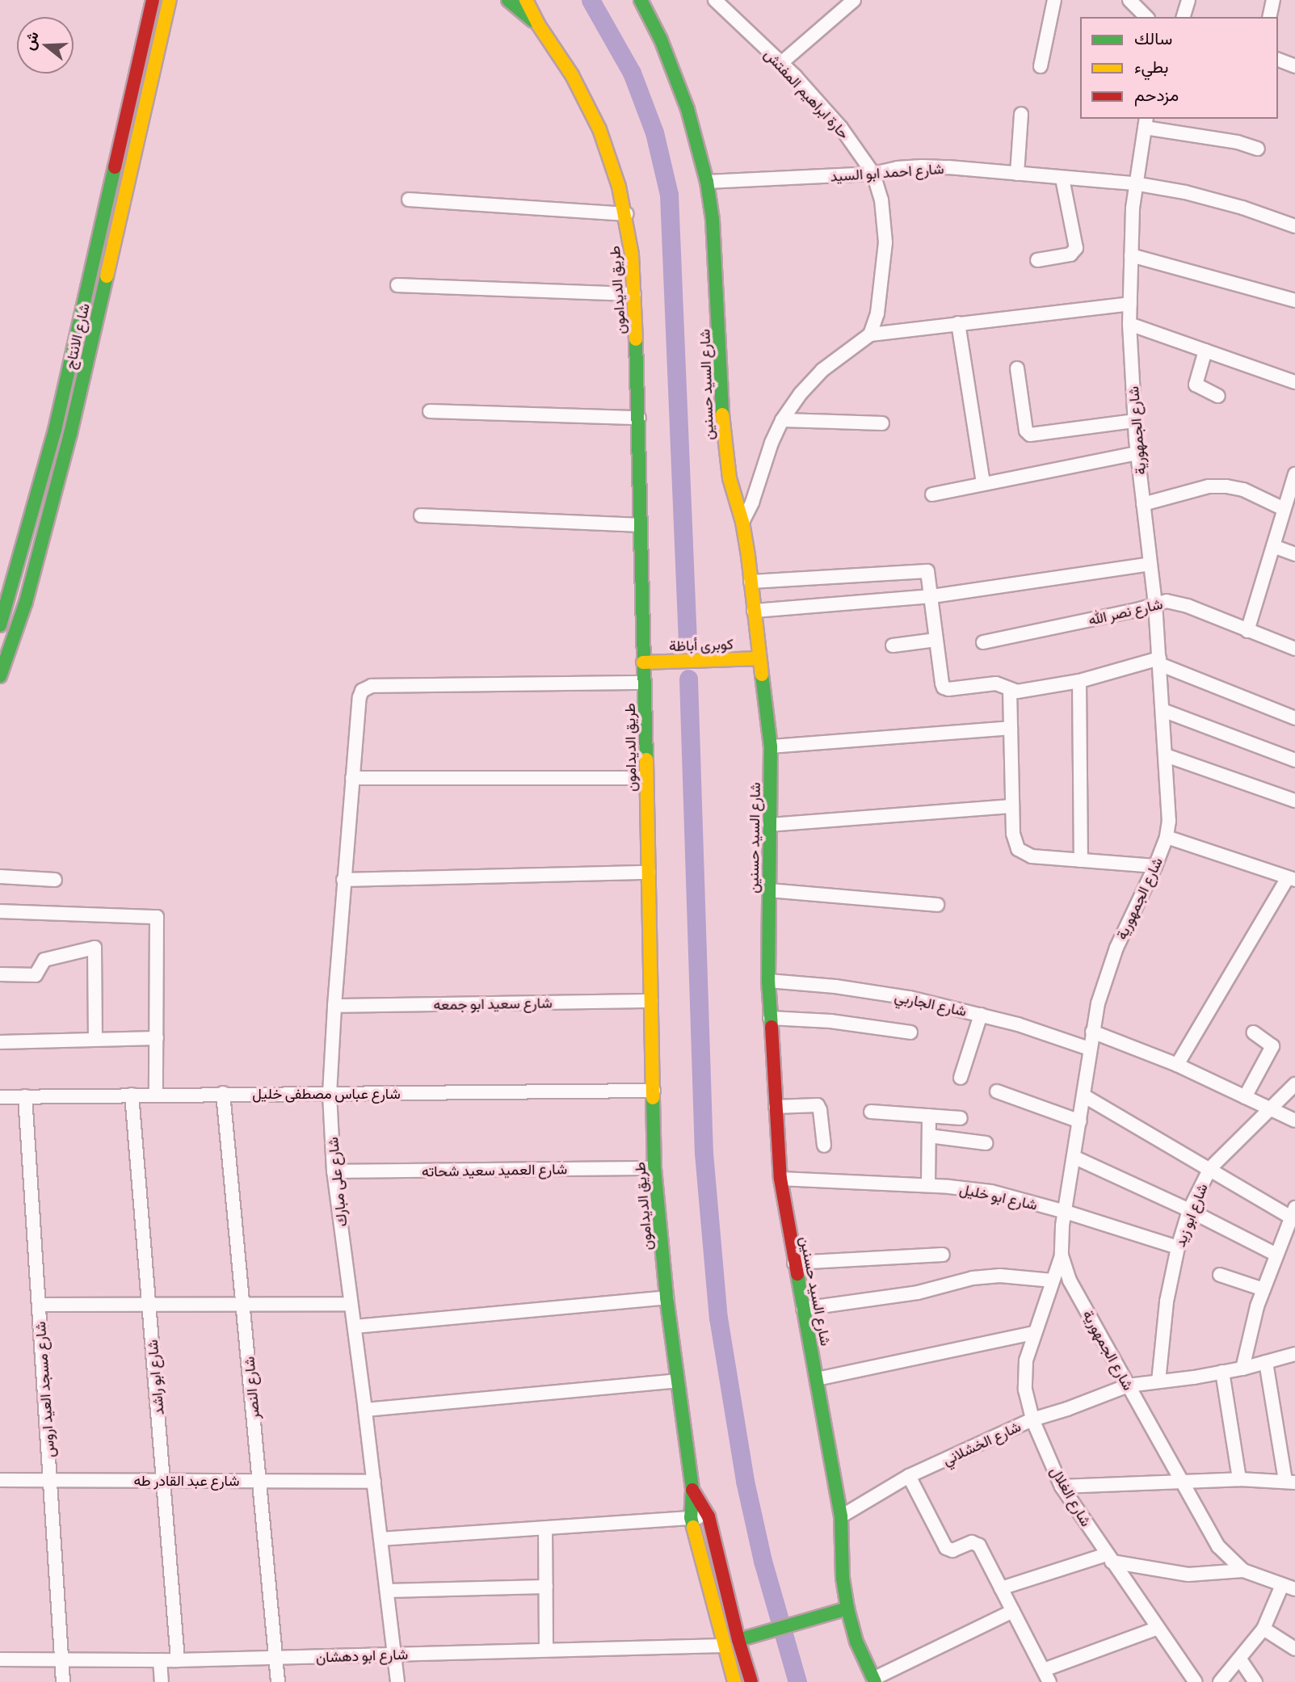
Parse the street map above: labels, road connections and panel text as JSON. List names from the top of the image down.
{
  "streets": {
    "main road": [
      "طريق الديدامون",
      "شارع الانتاج",
      "شارع السيد حسنين",
      "كوبرى أباظة"
    ],
    "street": [
      "حارة ابراهيم المفتش",
      "شارع احمد ابو السيد",
      "شارع الجمهورية",
      "شارع نصر الله",
      "شارع سعيد ابو جمعه",
      "شارع الجاربي",
      "شارع عباس مصطفى خليل",
      "شارع العميد سعيد شحاته",
      "شارع على مبارك",
      "شارع ابو خليل",
      "شارع ابو زيد",
      "شارع ابو راشد",
      "شارع النصر",
      "شارع مسجد العيد اروس",
      "شارع الخشلاني",
      "شارع عبد القادر طه",
      "شارع الغلال",
      "شارع ابو دهشان"
    ]
  },
  "crossings": [
    ["حارة ابراهيم المفتش", "شارع احمد ابو السيد"],
    ["شارع احمد ابو السيد", "شارع السيد حسنين"],
    ["شارع احمد ابو السيد", "شارع الجمهورية"],
    ["طريق الديدامون", "كوبرى أباظة"],
    ["طريق الديدامون", "شارع سعيد ابو جمعه"],
    ["طريق الديدامون", "شارع عباس مصطفى خليل"],
    ["طريق الديدامون", "شارع العميد سعيد شحاته"],
    ["طريق الديدامون", "شارع على مبارك"],
    ["طريق الديدامون", "شارع ابو دهشان"],
    ["شارع السيد حسنين", "كوبرى أباظة"],
    ["شارع السيد حسنين", "شارع الجاربي"],
    ["شارع السيد حسنين", "شارع ابو خليل"],
    ["شارع السيد حسنين", "شارع الخشلاني"],
    ["شارع الجمهورية", "شارع نصر الله"],
    ["شارع الجمهورية", "شارع الجاربي"],
    ["شارع الجمهورية", "شارع ابو خليل"],
    ["شارع الجمهورية", "شارع الخشلاني"],
    ["شارع الجمهورية", "شارع الغلال"],
    ["شارع سعيد ابو جمعه", "شارع على مبارك"],
    ["شارع عباس مصطفى خليل", "شارع على مبارك"],
    ["شارع عباس مصطفى خليل", "شارع ابو راشد"],
    ["شارع عباس مصطفى خليل", "شارع النصر"],
    ["شارع عباس مصطفى خليل", "شارع مسجد العيد اروس"],
    ["شارع العميد سعيد شحاته", "شارع على مبارك"],
    ["شارع على مبارك", "شارع عبد القادر طه"],
    ["شارع على مبارك", "شارع ابو دهشان"],
    ["شارع ابو خليل", "شارع ابو زيد"],
    ["شارع ابو زيد", "شارع الخشلاني"],
    ["شارع ابو راشد", "شارع عبد القادر طه"],
    ["شارع ابو راشد", "شارع ابو دهشان"],
    ["شارع النصر", "شارع عبد القادر طه"],
    ["شارع النصر", "شارع ابو دهشان"],
    ["شارع مسجد العيد اروس", "شارع عبد القادر طه"],
    ["شارع مسجد العيد اروس", "شارع ابو دهشان"],
    ["شارع الخشلاني", "شارع الغلال"]
  ],
  "legend": ["سالك", "بطيء", "مزدحم"],
  "north": "left"
}
